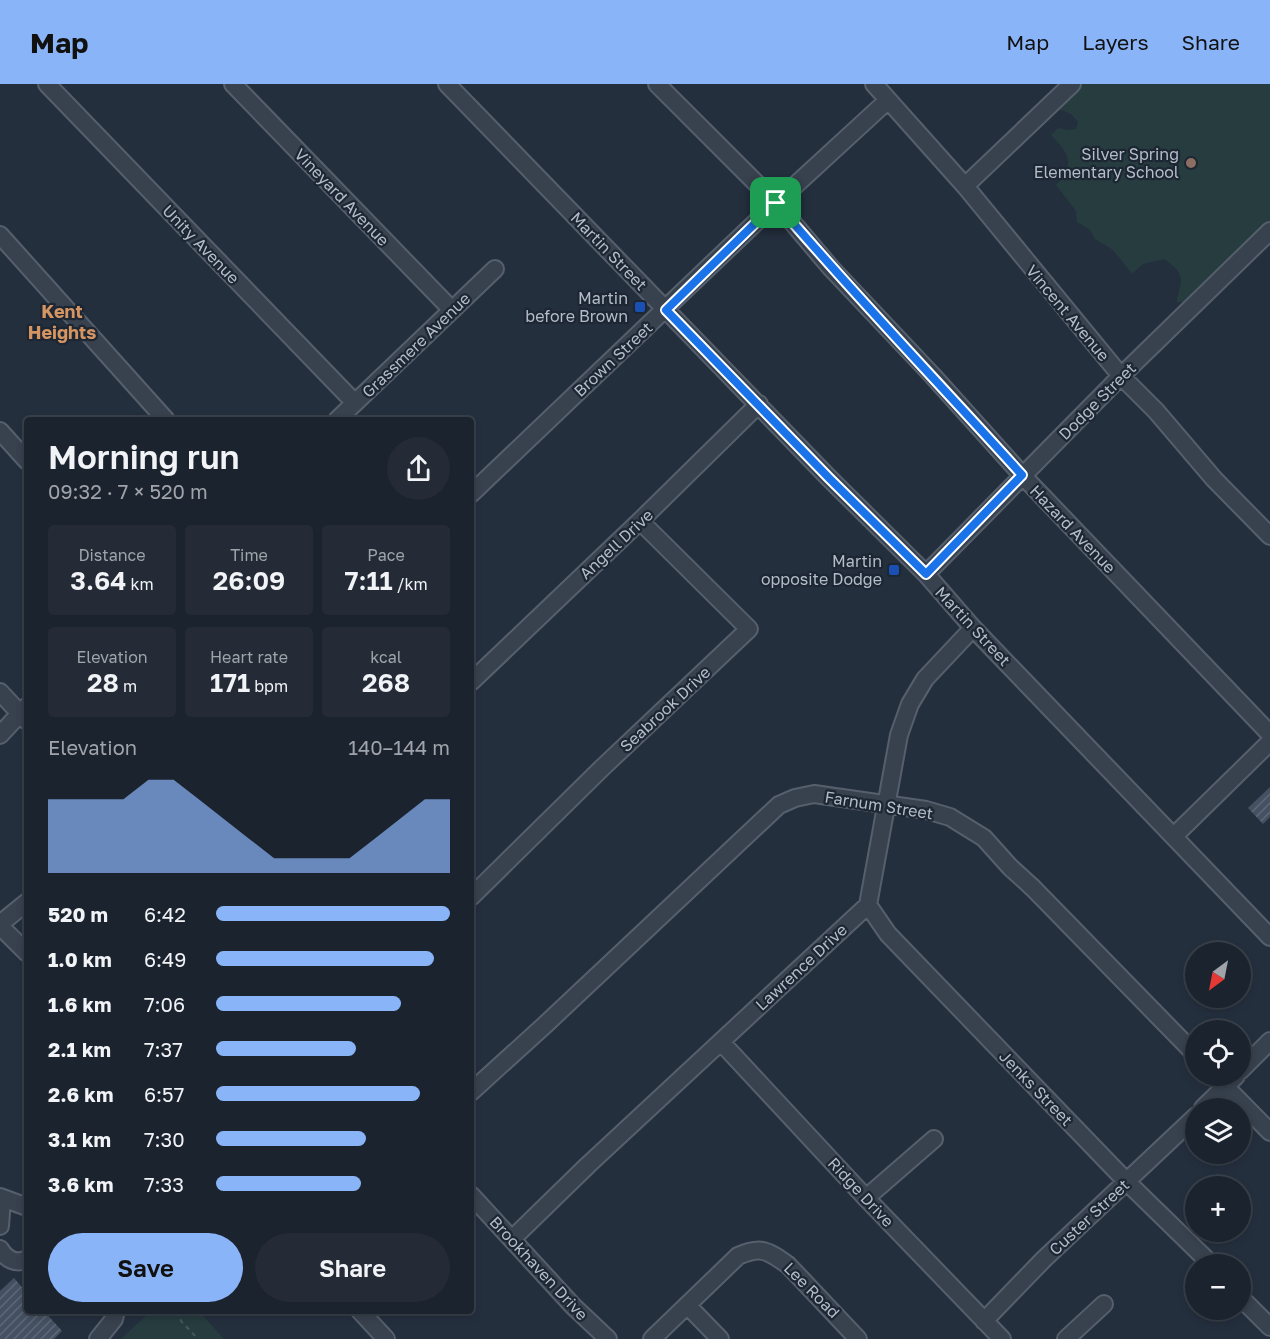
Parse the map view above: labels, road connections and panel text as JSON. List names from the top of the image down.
{
  "streets": {
    "street": [
      "Vineyard Avenue",
      "Unity Avenue",
      "Martin Street",
      "Vincent Avenue",
      "Grassmere Avenue",
      "Brown Street",
      "Dodge Street",
      "Hazard Avenue",
      "Angell Drive",
      "Seabrook Drive",
      "Farnum Street",
      "Lawrence Drive",
      "Jenks Street",
      "Ridge Drive",
      "Custer Street",
      "Brookhaven Drive",
      "Lee Road"
    ]
  },
  "crossings": [
    ["Vineyard Avenue", "Grassmere Avenue"],
    ["Unity Avenue", "Grassmere Avenue"],
    ["Martin Street", "Brown Street"],
    ["Martin Street", "Dodge Street"],
    ["Martin Street", "Angell Drive"],
    ["Vincent Avenue", "Brown Street"],
    ["Vincent Avenue", "Dodge Street"],
    ["Brown Street", "Hazard Avenue"],
    ["Dodge Street", "Hazard Avenue"],
    ["Angell Drive", "Seabrook Drive"],
    ["Lawrence Drive", "Jenks Street"],
    ["Lawrence Drive", "Ridge Drive"],
    ["Lawrence Drive", "Brookhaven Drive"],
    ["Jenks Street", "Custer Street"],
    ["Ridge Drive", "Custer Street"]
  ],
  "districts": ["Kent Heights"],
  "places": {
    "other": ["Silver Spring Elementary School"],
    "transit": ["Martin before Brown", "Martin opposite Dodge"]
  },
  "north": "bottom left",
  "page": {
    "header": "Map",
    "nav": ["Map", "Layers", "Share"],
    "heading": ["Morning run", "09:32 · 7 × 520 m"],
    "stats": [
      ["Distance", "3.64 km"],
      ["Time", "26:09"],
      ["Pace", "7:11 /km"],
      ["Elevation", "28 m"],
      ["Heart rate", "171 bpm"],
      ["kcal", "268"]
    ],
    "chart": ["Elevation", "140–144 m"],
    "list": [
      {
        "name": "520 m",
        "note": "6:42"
      },
      {
        "name": "1.0 km",
        "note": "6:49"
      },
      {
        "name": "1.6 km",
        "note": "7:06"
      },
      {
        "name": "2.1 km",
        "note": "7:37"
      },
      {
        "name": "2.6 km",
        "note": "6:57"
      },
      {
        "name": "3.1 km",
        "note": "7:30"
      },
      {
        "name": "3.6 km",
        "note": "7:33"
      }
    ],
    "map_buttons": ["+", "−"],
    "buttons": ["Save", "Share"]
  }
}
